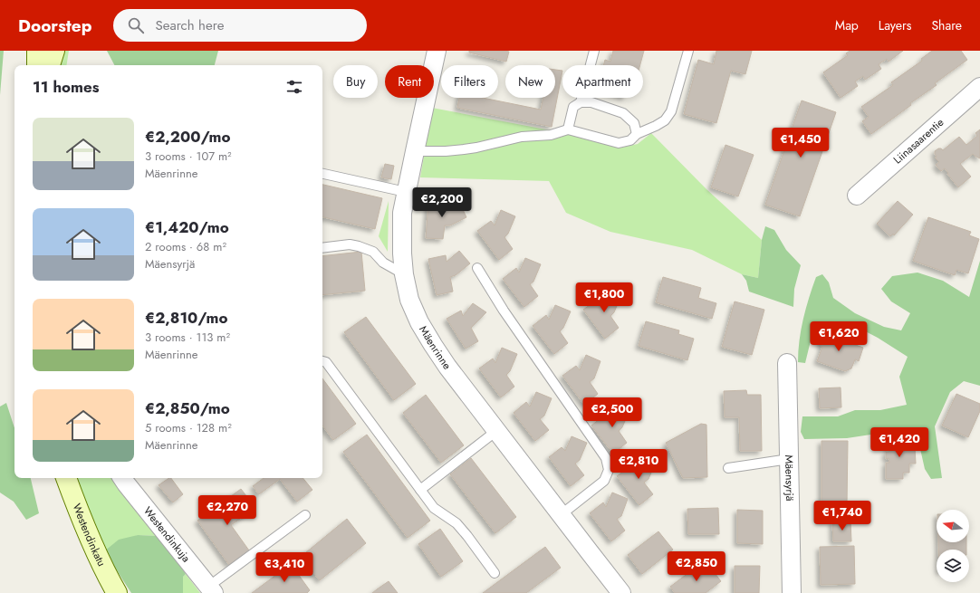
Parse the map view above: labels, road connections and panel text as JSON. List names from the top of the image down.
{
  "streets": {
    "main road": ["Westendinkatu"],
    "street": [
      "Liinasaarentie",
      "Mäenrinne",
      "Mäensyrjä",
      "Westendinkuja"
    ]
  },
  "north": "left",
  "page": {
    "header": "Doorstep",
    "search": "Search here",
    "nav": ["Map", "Layers", "Share"],
    "chip": [
      "Buy",
      "Rent",
      "Filters",
      "New",
      "Apartment"
    ],
    "heading": "11 homes",
    "list": [
      {
        "name": "€2,200/mo",
        "note": "3 rooms · 107 m² · Mäenrinne"
      },
      {
        "name": "€1,420/mo",
        "note": "2 rooms · 68 m² · Mäensyrjä"
      },
      {
        "name": "€2,810/mo",
        "note": "3 rooms · 113 m² · Mäenrinne"
      },
      {
        "name": "€2,850/mo",
        "note": "5 rooms · 128 m² · Mäenrinne"
      }
    ],
    "price": [
      "€1,450",
      "€2,200",
      "€1,800",
      "€1,620",
      "€2,500",
      "€1,420",
      "€2,810",
      "€2,270",
      "€1,740",
      "€2,850",
      "€3,410"
    ]
  }
}
